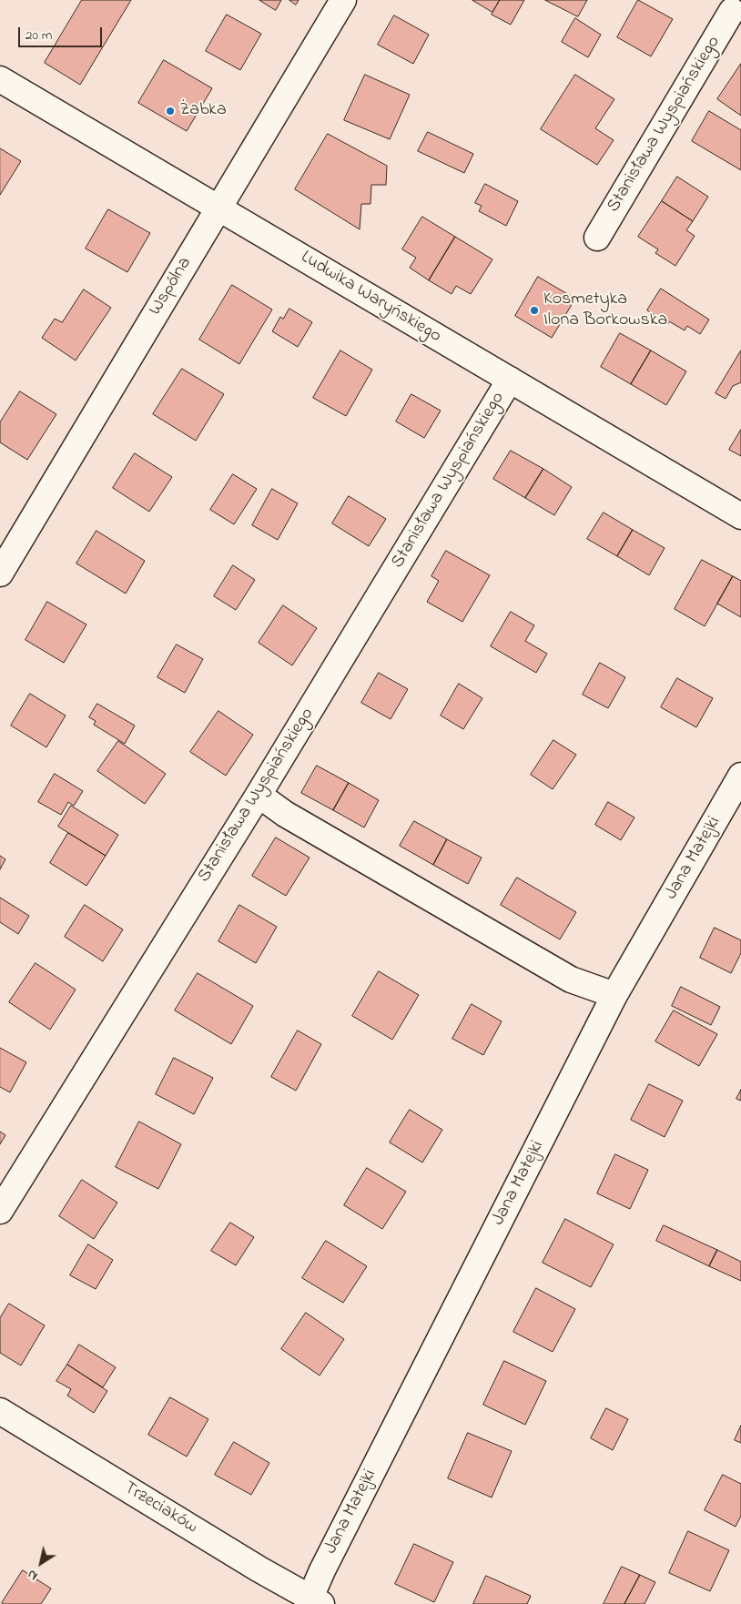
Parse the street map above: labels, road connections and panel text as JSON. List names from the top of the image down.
{
  "streets": {
    "street": [
      "Stanisława Wyspiańskiego",
      "Wspólna",
      "Ludwika Waryńskiego",
      "Jana Matejki",
      "Trzeciaków"
    ]
  },
  "crossings": [
    ["Stanisława Wyspiańskiego", "Ludwika Waryńskiego"],
    ["Wspólna", "Ludwika Waryńskiego"],
    ["Jana Matejki", "Trzeciaków"]
  ],
  "places": ["Żabka", "Kosmetyka Ilona Borkowska"],
  "scale_bar": "20 m",
  "north": "bottom left"
}
